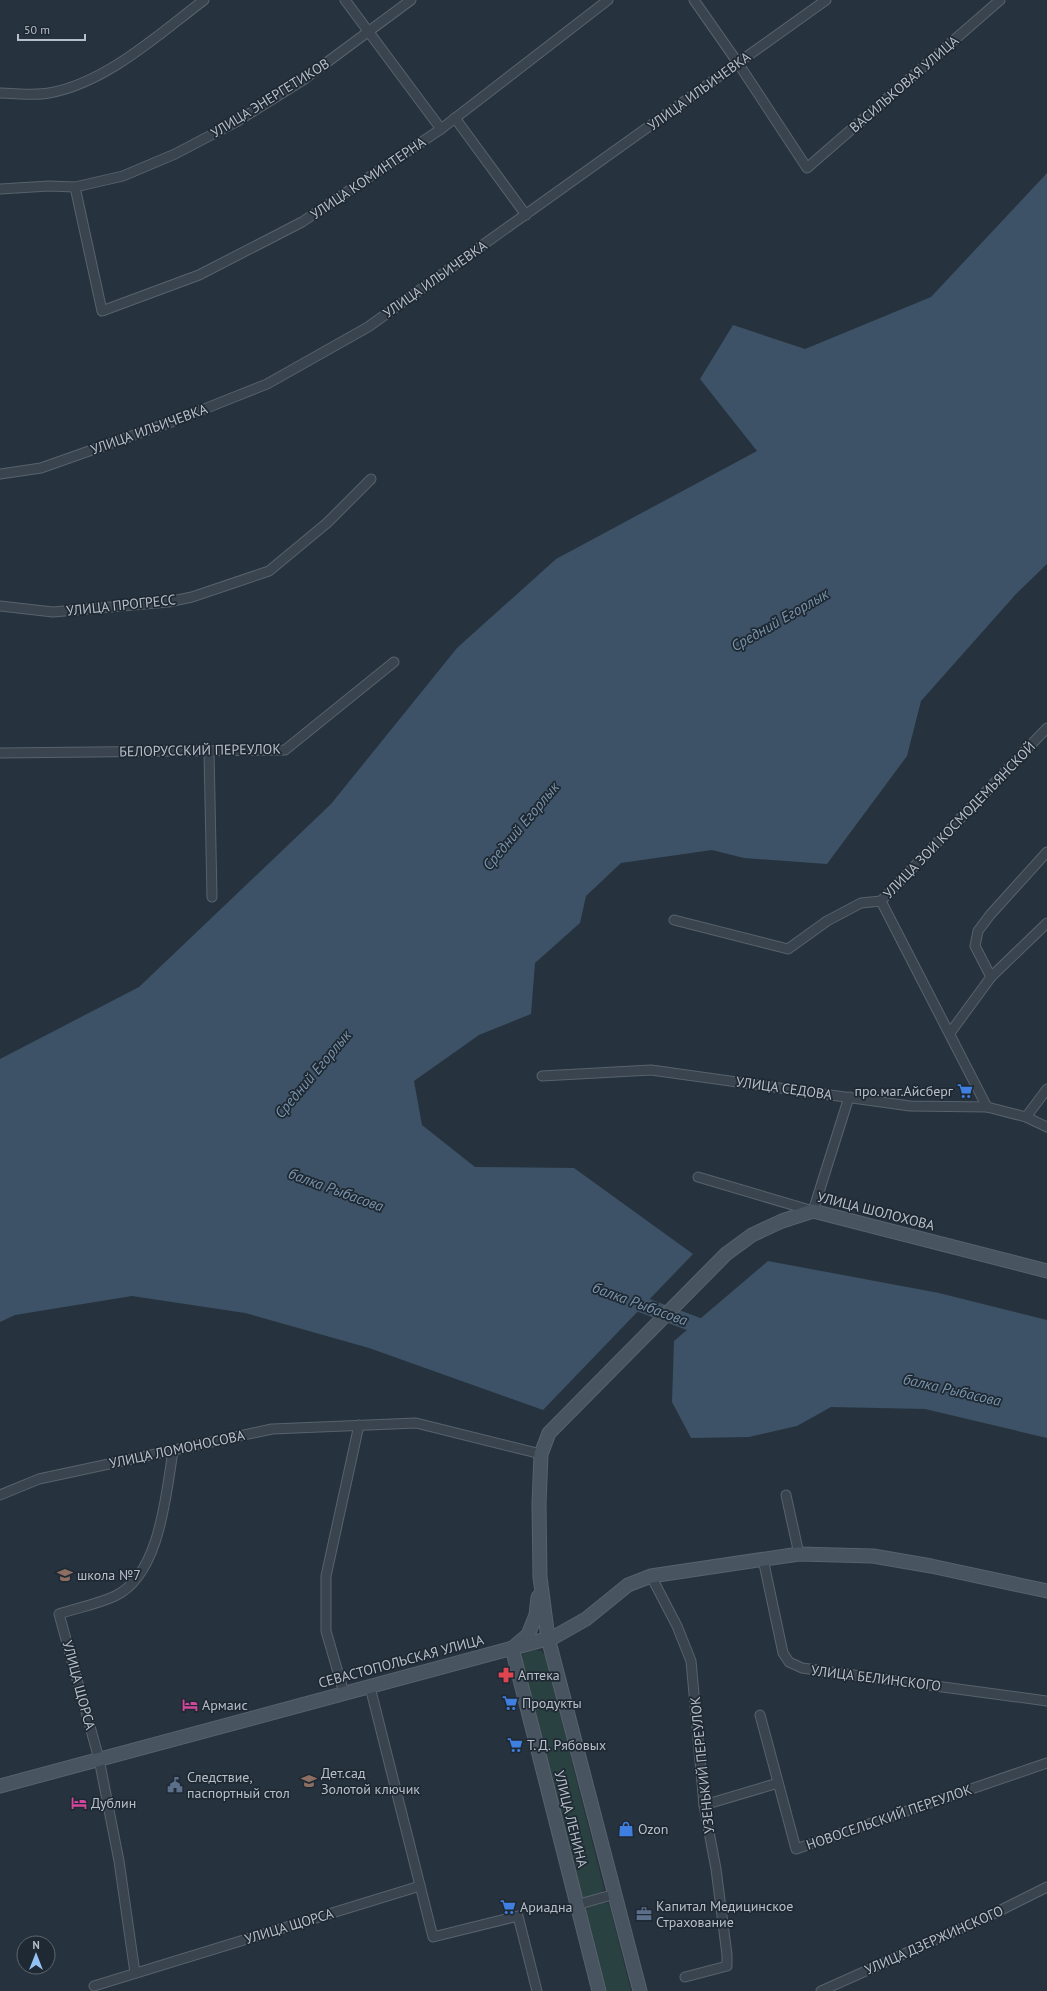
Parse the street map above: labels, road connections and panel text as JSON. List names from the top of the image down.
{
  "streets": {
    "main road": ["УЛИЦА ШОЛОХОВА", "СЕВАСТОПОЛЬСКАЯ УЛИЦА", "УЛИЦА ЛЕНИНА"],
    "street": [
      "ВАСИЛЬКОВАЯ УЛИЦА",
      "УЛИЦА ИЛЬИЧЕВКА",
      "УЛИЦА ЭНЕРГЕТИКОВ",
      "УЛИЦА КОМИНТЕРНА",
      "УЛИЦА ПРОГРЕСС",
      "БЕЛОРУССКИЙ ПЕРЕУЛОК",
      "УЛИЦА ЗОИ КОСМОДЕМЬЯНСКОЙ",
      "УЛИЦА СЕДОВА",
      "УЛИЦА ЛОМОНОСОВА",
      "УЛИЦА БЕЛИНСКОГО",
      "УЛИЦА ЩОРСА",
      "УЗЕНЬКИЙ ПЕРЕУЛОК",
      "НОВОСЕЛЬСКИЙ ПЕРЕУЛОК",
      "УЛИЦА ДЗЕРЖИНСКОГО"
    ]
  },
  "crossings": [
    ["ВАСИЛЬКОВАЯ УЛИЦА", "УЛИЦА ИЛЬИЧЕВКА"],
    ["УЛИЦА ЭНЕРГЕТИКОВ", "УЛИЦА КОМИНТЕРНА"],
    ["УЛИЦА ЗОИ КОСМОДЕМЬЯНСКОЙ", "УЛИЦА СЕДОВА"],
    ["УЛИЦА ЛОМОНОСОВА", "УЛИЦА ЩОРСА"],
    ["СЕВАСТОПОЛЬСКАЯ УЛИЦА", "УЛИЦА БЕЛИНСКОГО"],
    ["СЕВАСТОПОЛЬСКАЯ УЛИЦА", "УЛИЦА ЩОРСА"],
    ["СЕВАСТОПОЛЬСКАЯ УЛИЦА", "УЗЕНЬКИЙ ПЕРЕУЛОК"],
    ["СЕВАСТОПОЛЬСКАЯ УЛИЦА", "УЛИЦА ЛЕНИНА"]
  ],
  "water": ["Средний Егорлык", "балка Рыбасова"],
  "places": {
    "supermarket": [
      "про.маг.Айсберг",
      "Продукты",
      "Т. Д. Рябовых",
      "Ариадна"
    ],
    "school or university": ["школа №7", "Дет.сад Золотой ключик"],
    "pharmacy": ["Аптека"],
    "hotel": ["Армаис", "Дублин"],
    "public building": ["Следствие, паспортный стол"],
    "shop": ["Ozon"],
    "office": ["Капитал Медицинское Страхование"]
  },
  "scale_bar": "50 m",
  "north": "top"
}
